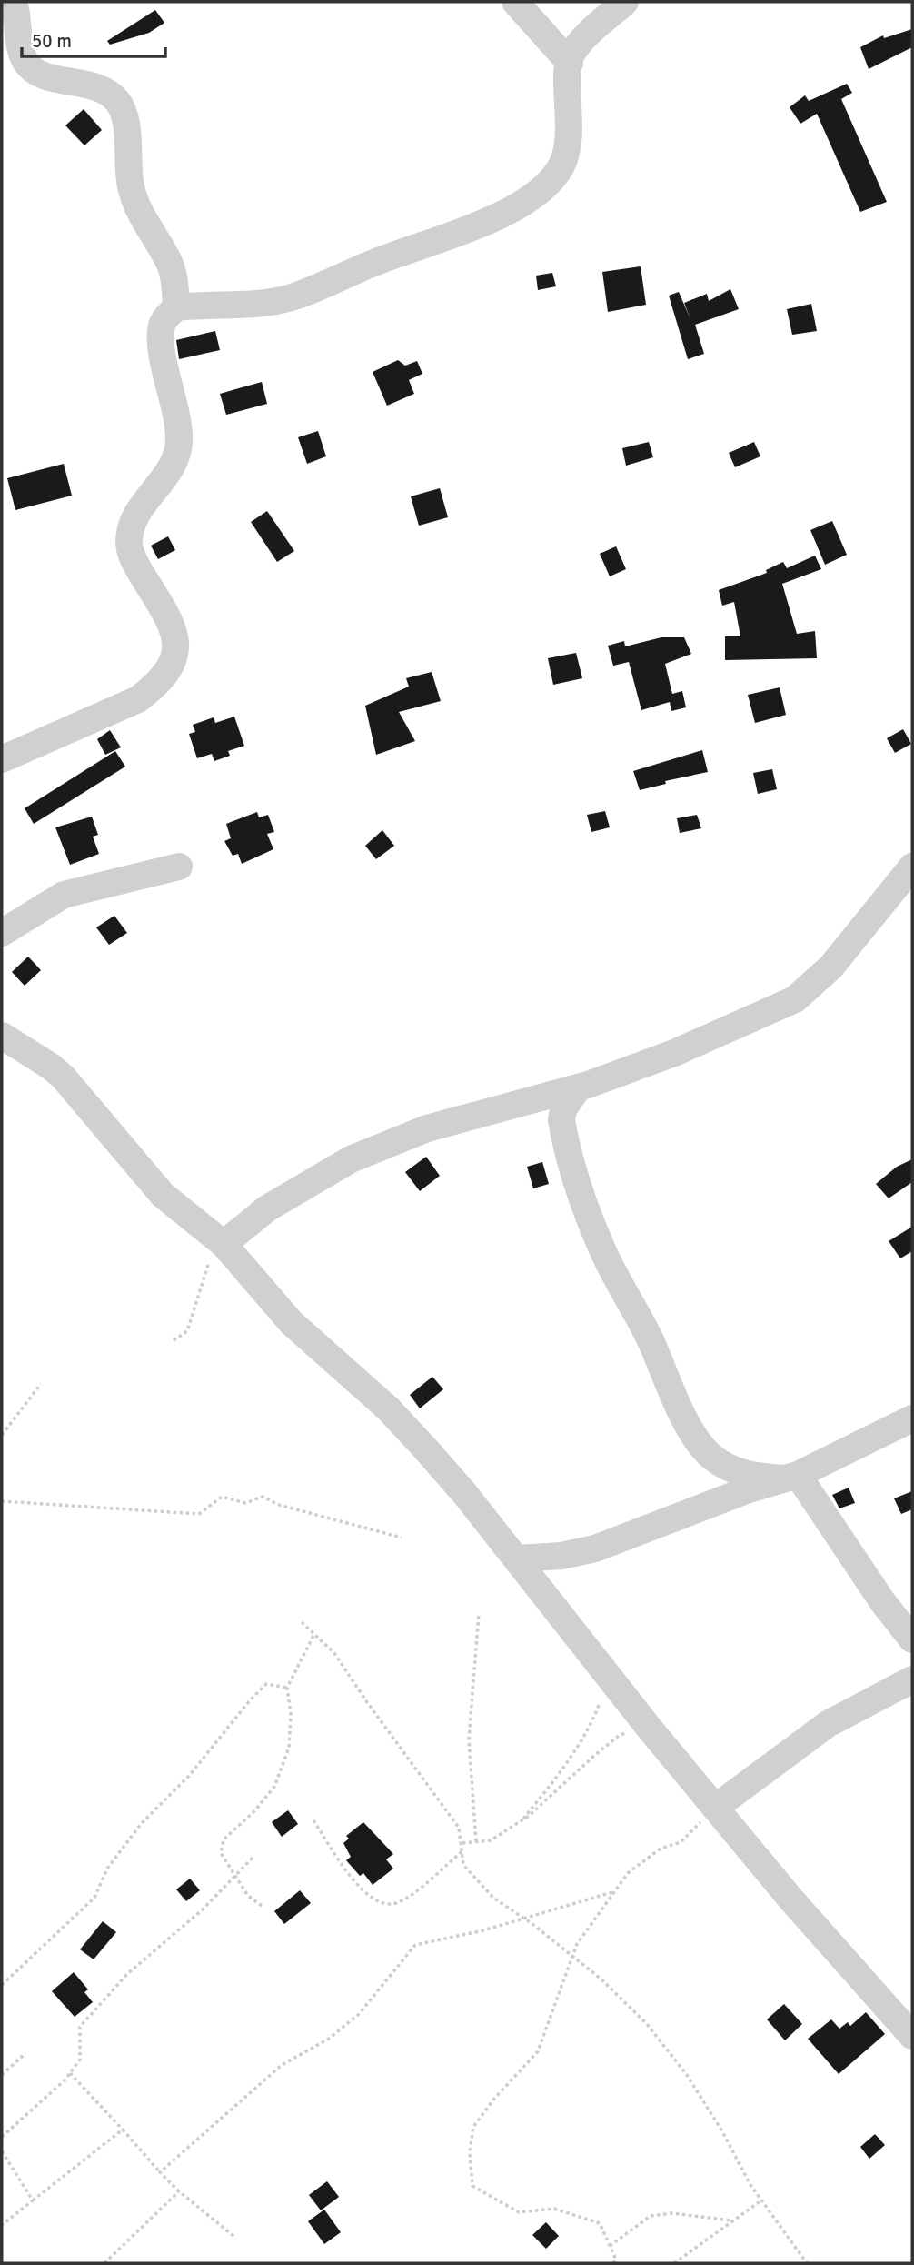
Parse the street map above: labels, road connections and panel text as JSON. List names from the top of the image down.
{
  "scale_bar": "50 m"
}
